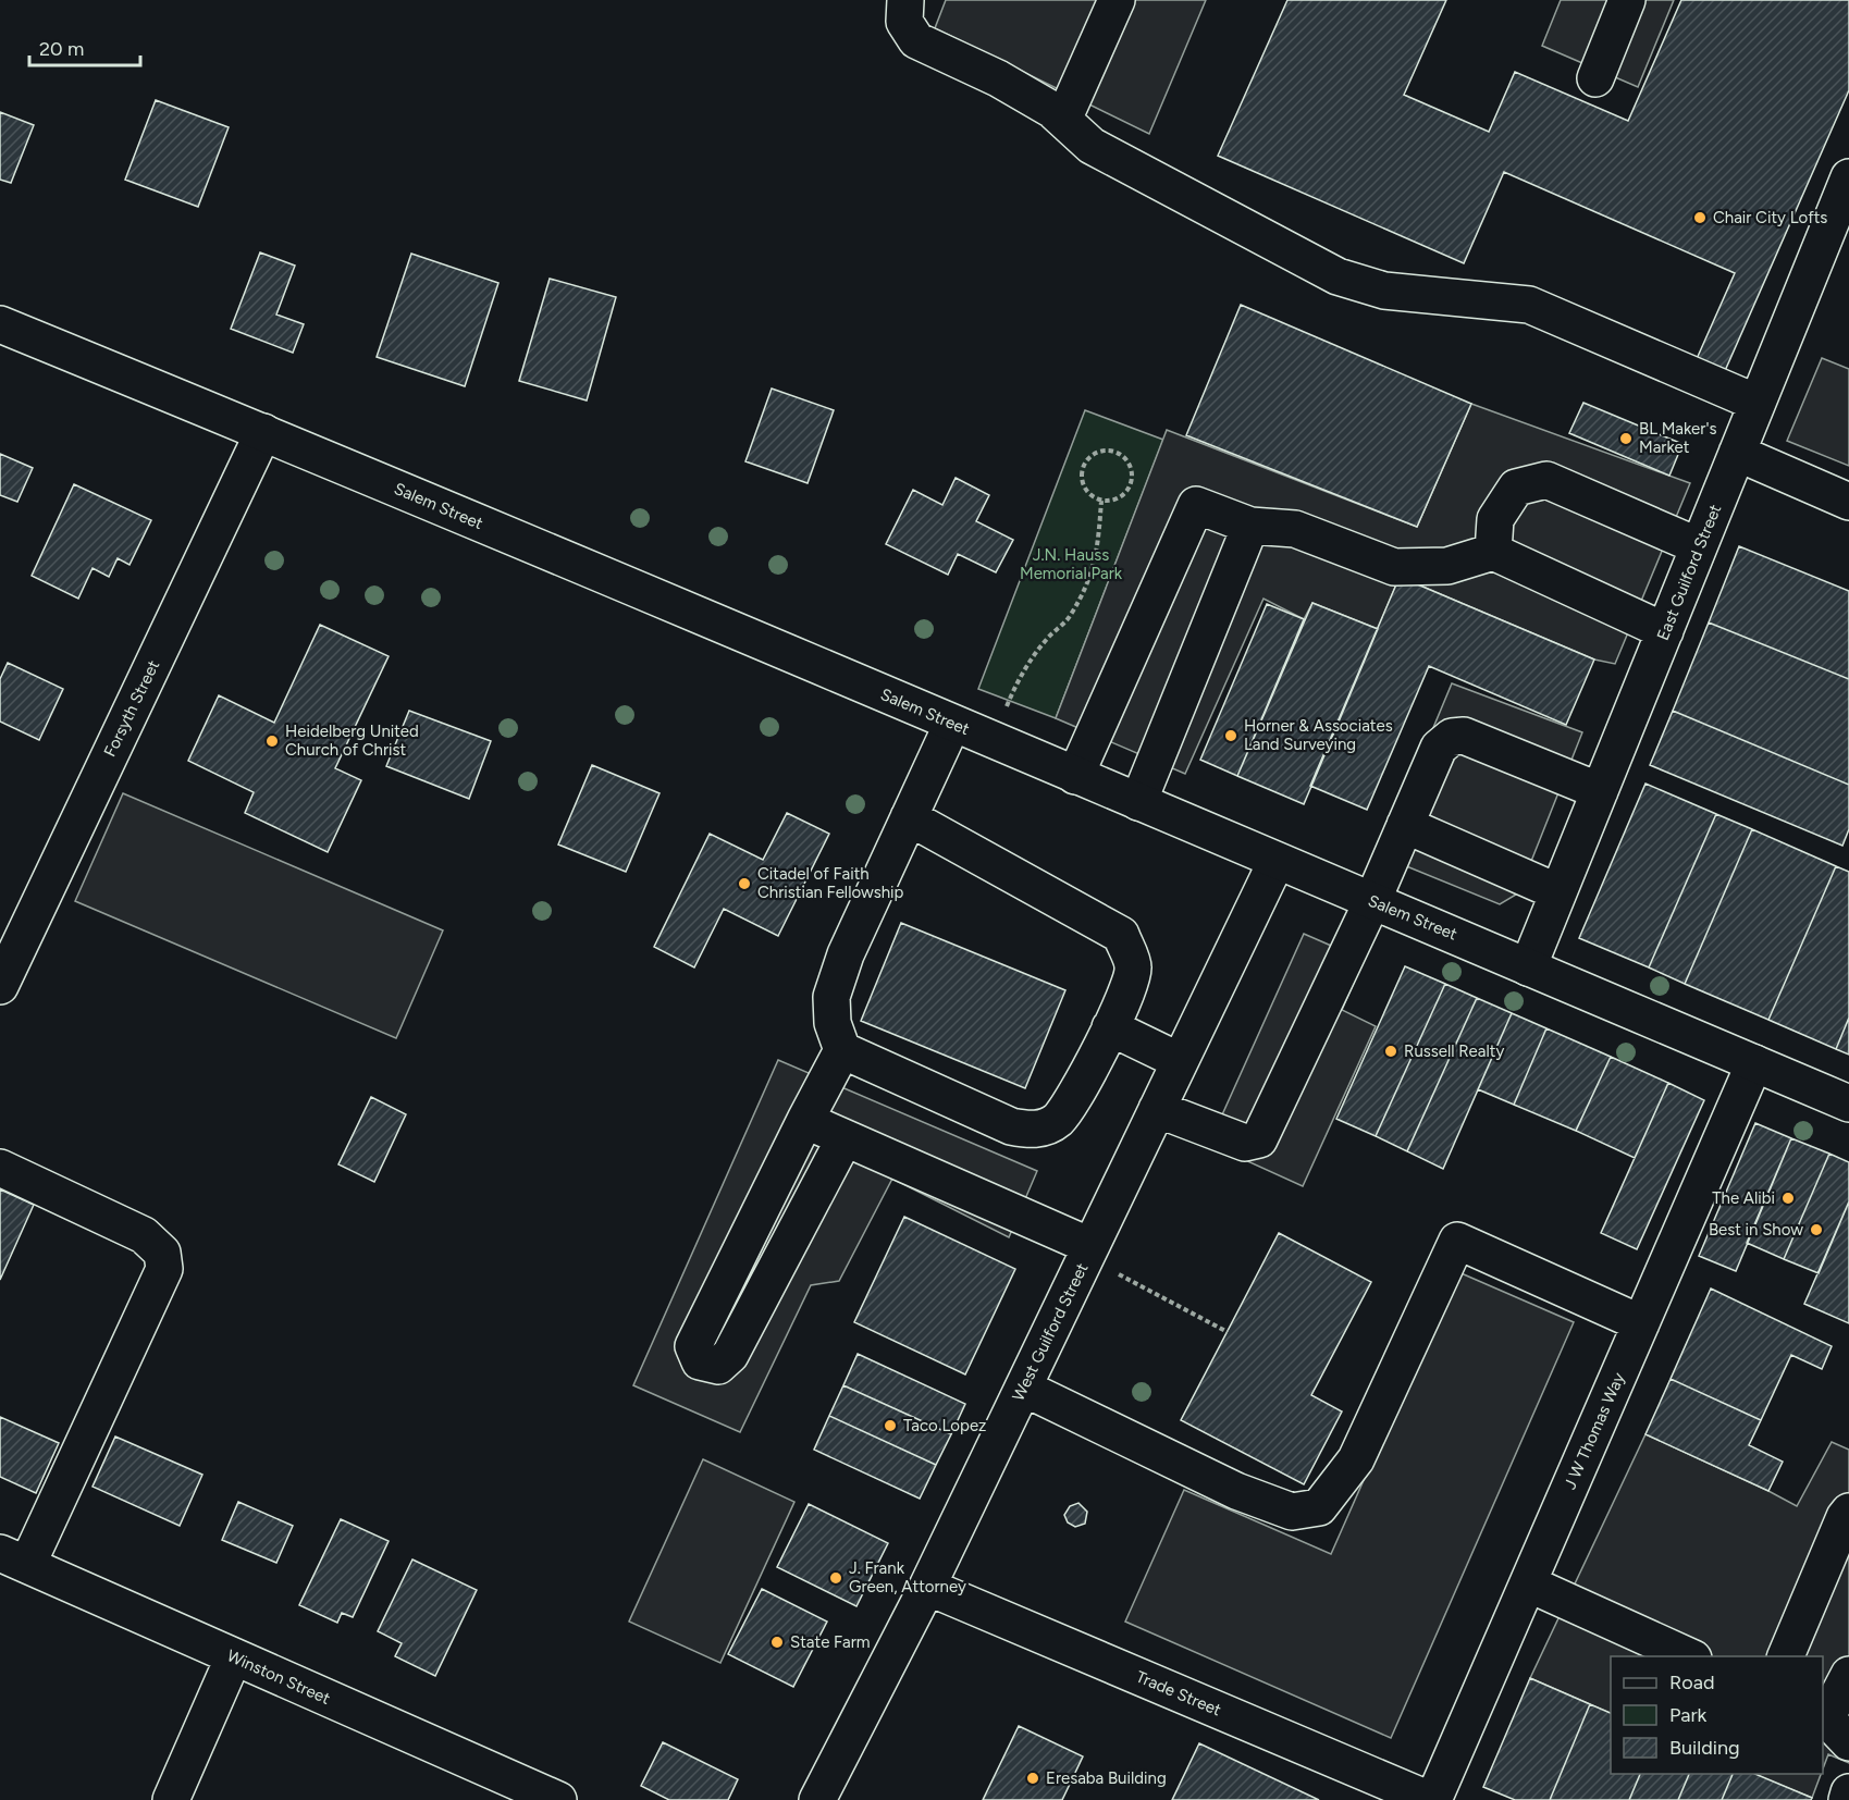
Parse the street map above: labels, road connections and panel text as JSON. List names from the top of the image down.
{
  "streets": {
    "street": [
      "Salem Street",
      "East Guilford Street",
      "Forsyth Street",
      "West Guilford Street",
      "J W Thomas Way",
      "Winston Street",
      "Trade Street"
    ]
  },
  "crossings": [
    ["Salem Street", "East Guilford Street"],
    ["Salem Street", "Forsyth Street"],
    ["Salem Street", "West Guilford Street"],
    ["Salem Street", "J W Thomas Way"],
    ["West Guilford Street", "Trade Street"],
    ["J W Thomas Way", "Trade Street"]
  ],
  "parks": ["J.N. Hauss Memorial Park"],
  "places": [
    "Chair City Lofts",
    "BL Maker's Market",
    "Horner & Associates Land Surveying",
    "Heidelberg United Church of Christ",
    "Citadel of Faith Christian Fellowship",
    "Russell Realty",
    "The Alibi",
    "Best in Show",
    "Taco Lopez",
    "J. Frank Green, Attorney",
    "State Farm",
    "Eresaba Building"
  ],
  "legend": ["Road", "Park", "Building"],
  "scale_bar": "20 m"
}
